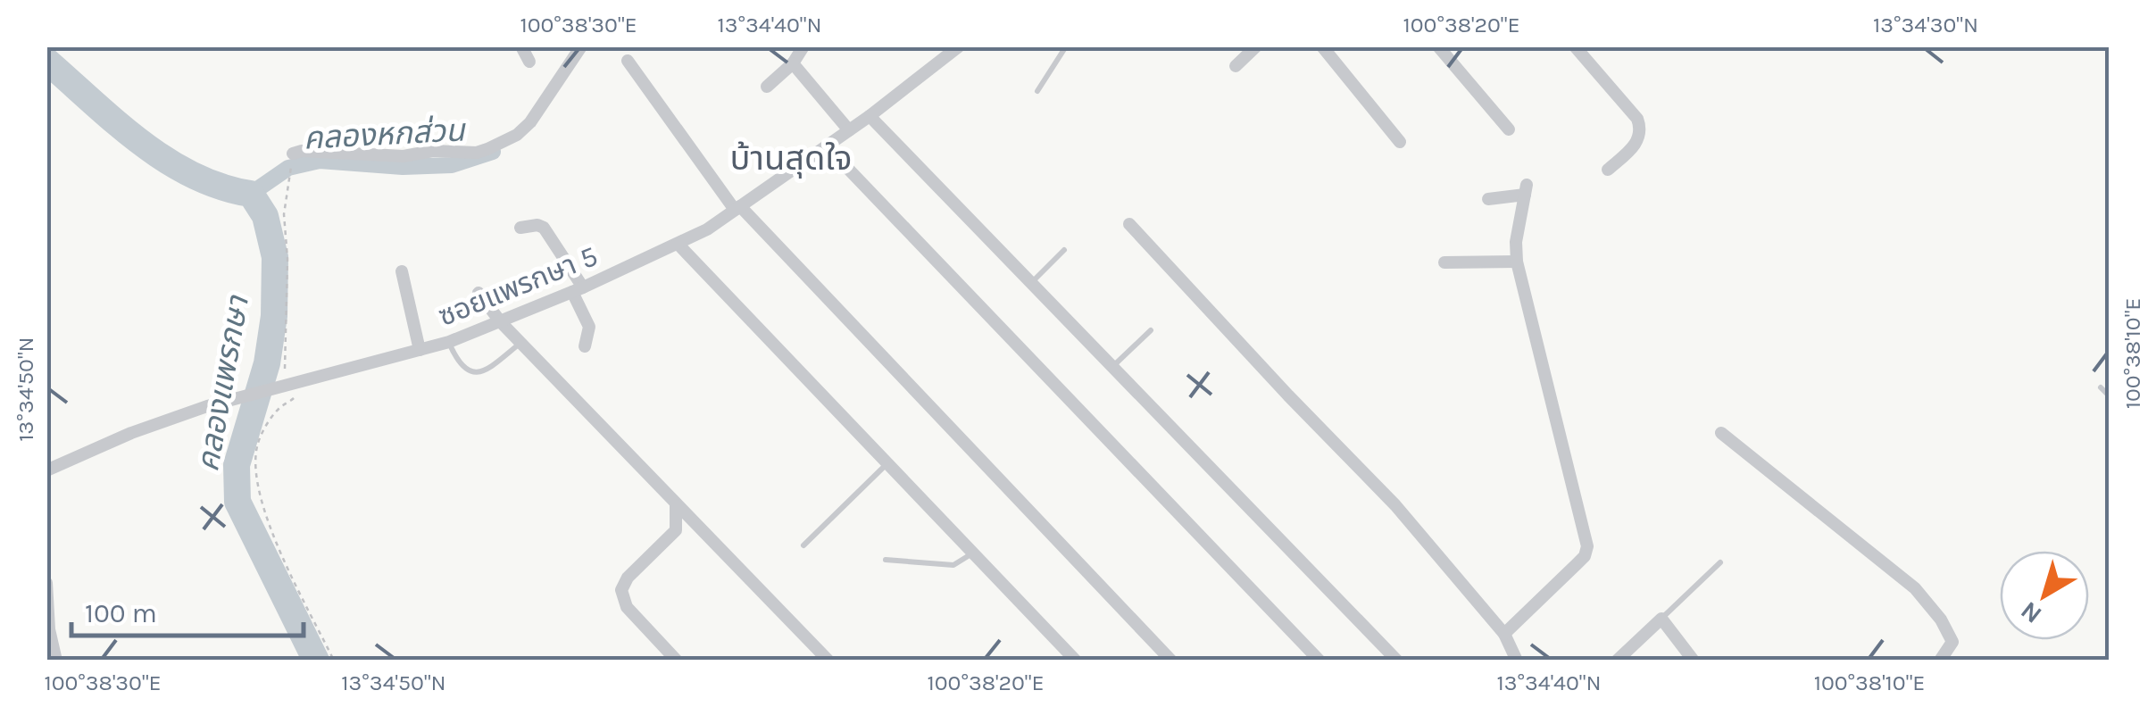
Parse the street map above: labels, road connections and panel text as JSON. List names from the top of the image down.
{
  "streets": {
    "street": ["ซอยแพรกษา 5"]
  },
  "districts": ["บ้านสุดใจ"],
  "water": ["คลองหกส่วน", "คลองแพรกษา"],
  "scale_bar": "100 m",
  "north": "bottom left",
  "coordinates": [
    "100°38'30\"E",
    "13°34'40\"N",
    "100°38'20\"E",
    "13°34'30\"N",
    "100°38'10\"E",
    "13°34'50\"N"
  ]
}
